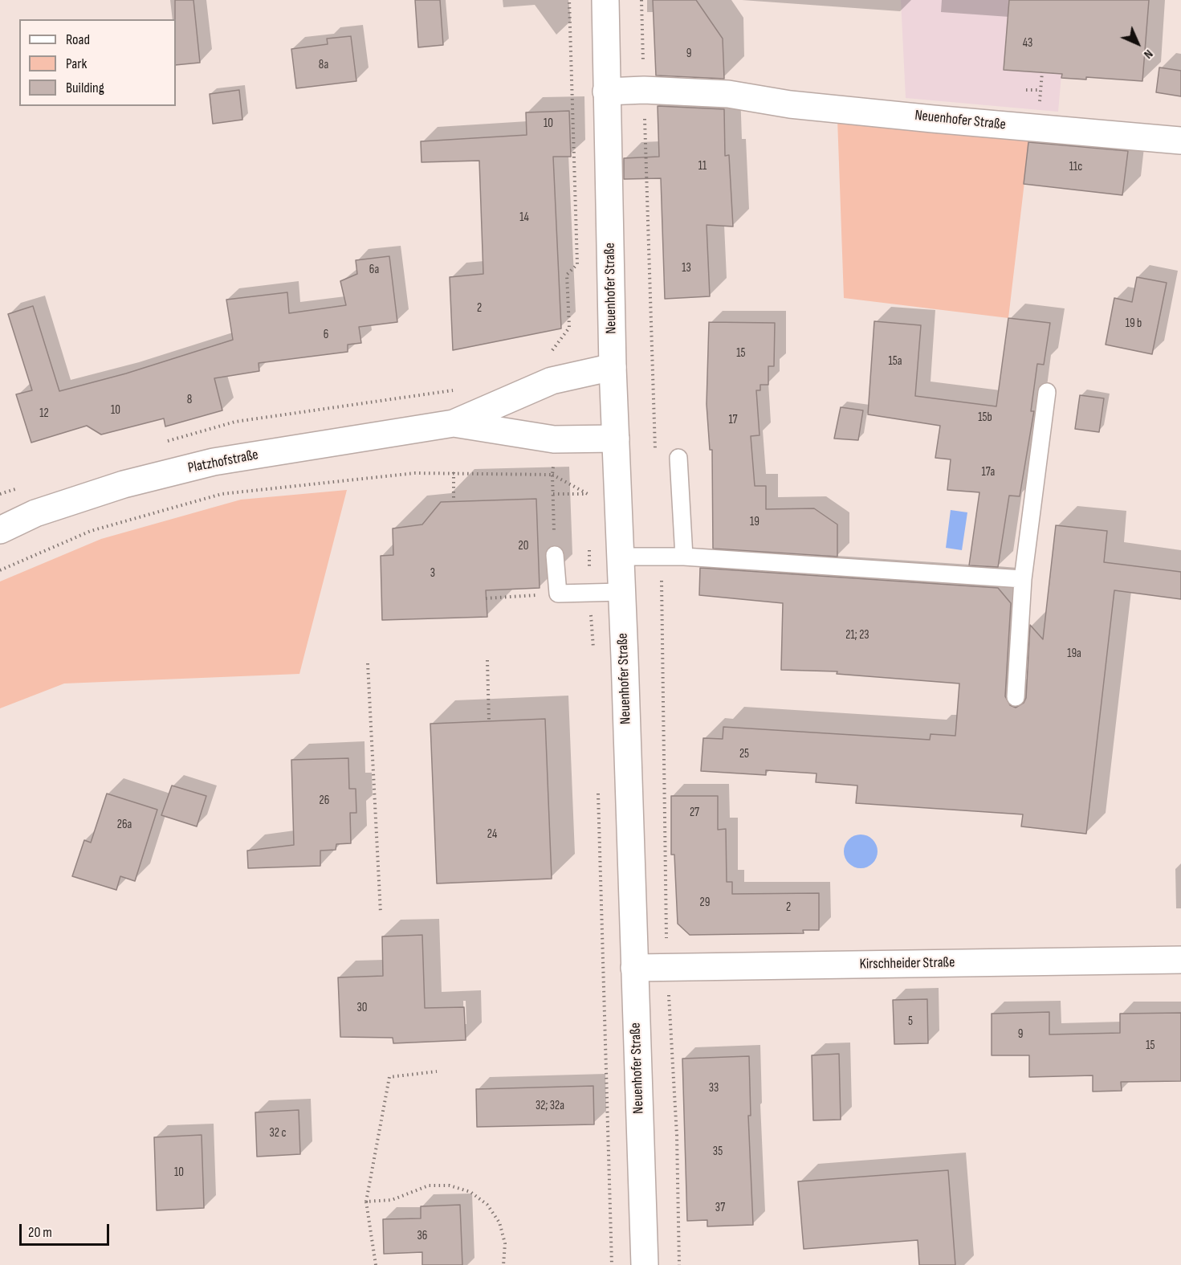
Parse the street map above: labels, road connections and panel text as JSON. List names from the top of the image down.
{
  "streets": {
    "main road": ["Neuenhofer Straße", "Platzhofstraße", "Kirschheider Straße"]
  },
  "crossings": [
    ["Neuenhofer Straße", "Platzhofstraße"],
    ["Neuenhofer Straße", "Kirschheider Straße"]
  ],
  "house_numbers": [
    "43",
    "9",
    "8a",
    "10",
    "11",
    "11c",
    "14",
    "13",
    "6a",
    "2",
    "19 b",
    "6",
    "15",
    "15a",
    "8",
    "10",
    "12",
    "15b",
    "17",
    "17a",
    "19",
    "20",
    "3",
    "21; 23",
    "19a",
    "25",
    "26",
    "27",
    "26a",
    "24",
    "29",
    "2",
    "30",
    "5",
    "9",
    "15",
    "33",
    "32; 32a",
    "32 c",
    "35",
    "10",
    "37",
    "36"
  ],
  "legend": ["Road", "Park", "Building"],
  "scale_bar": "20 m",
  "north": "bottom right"
}
